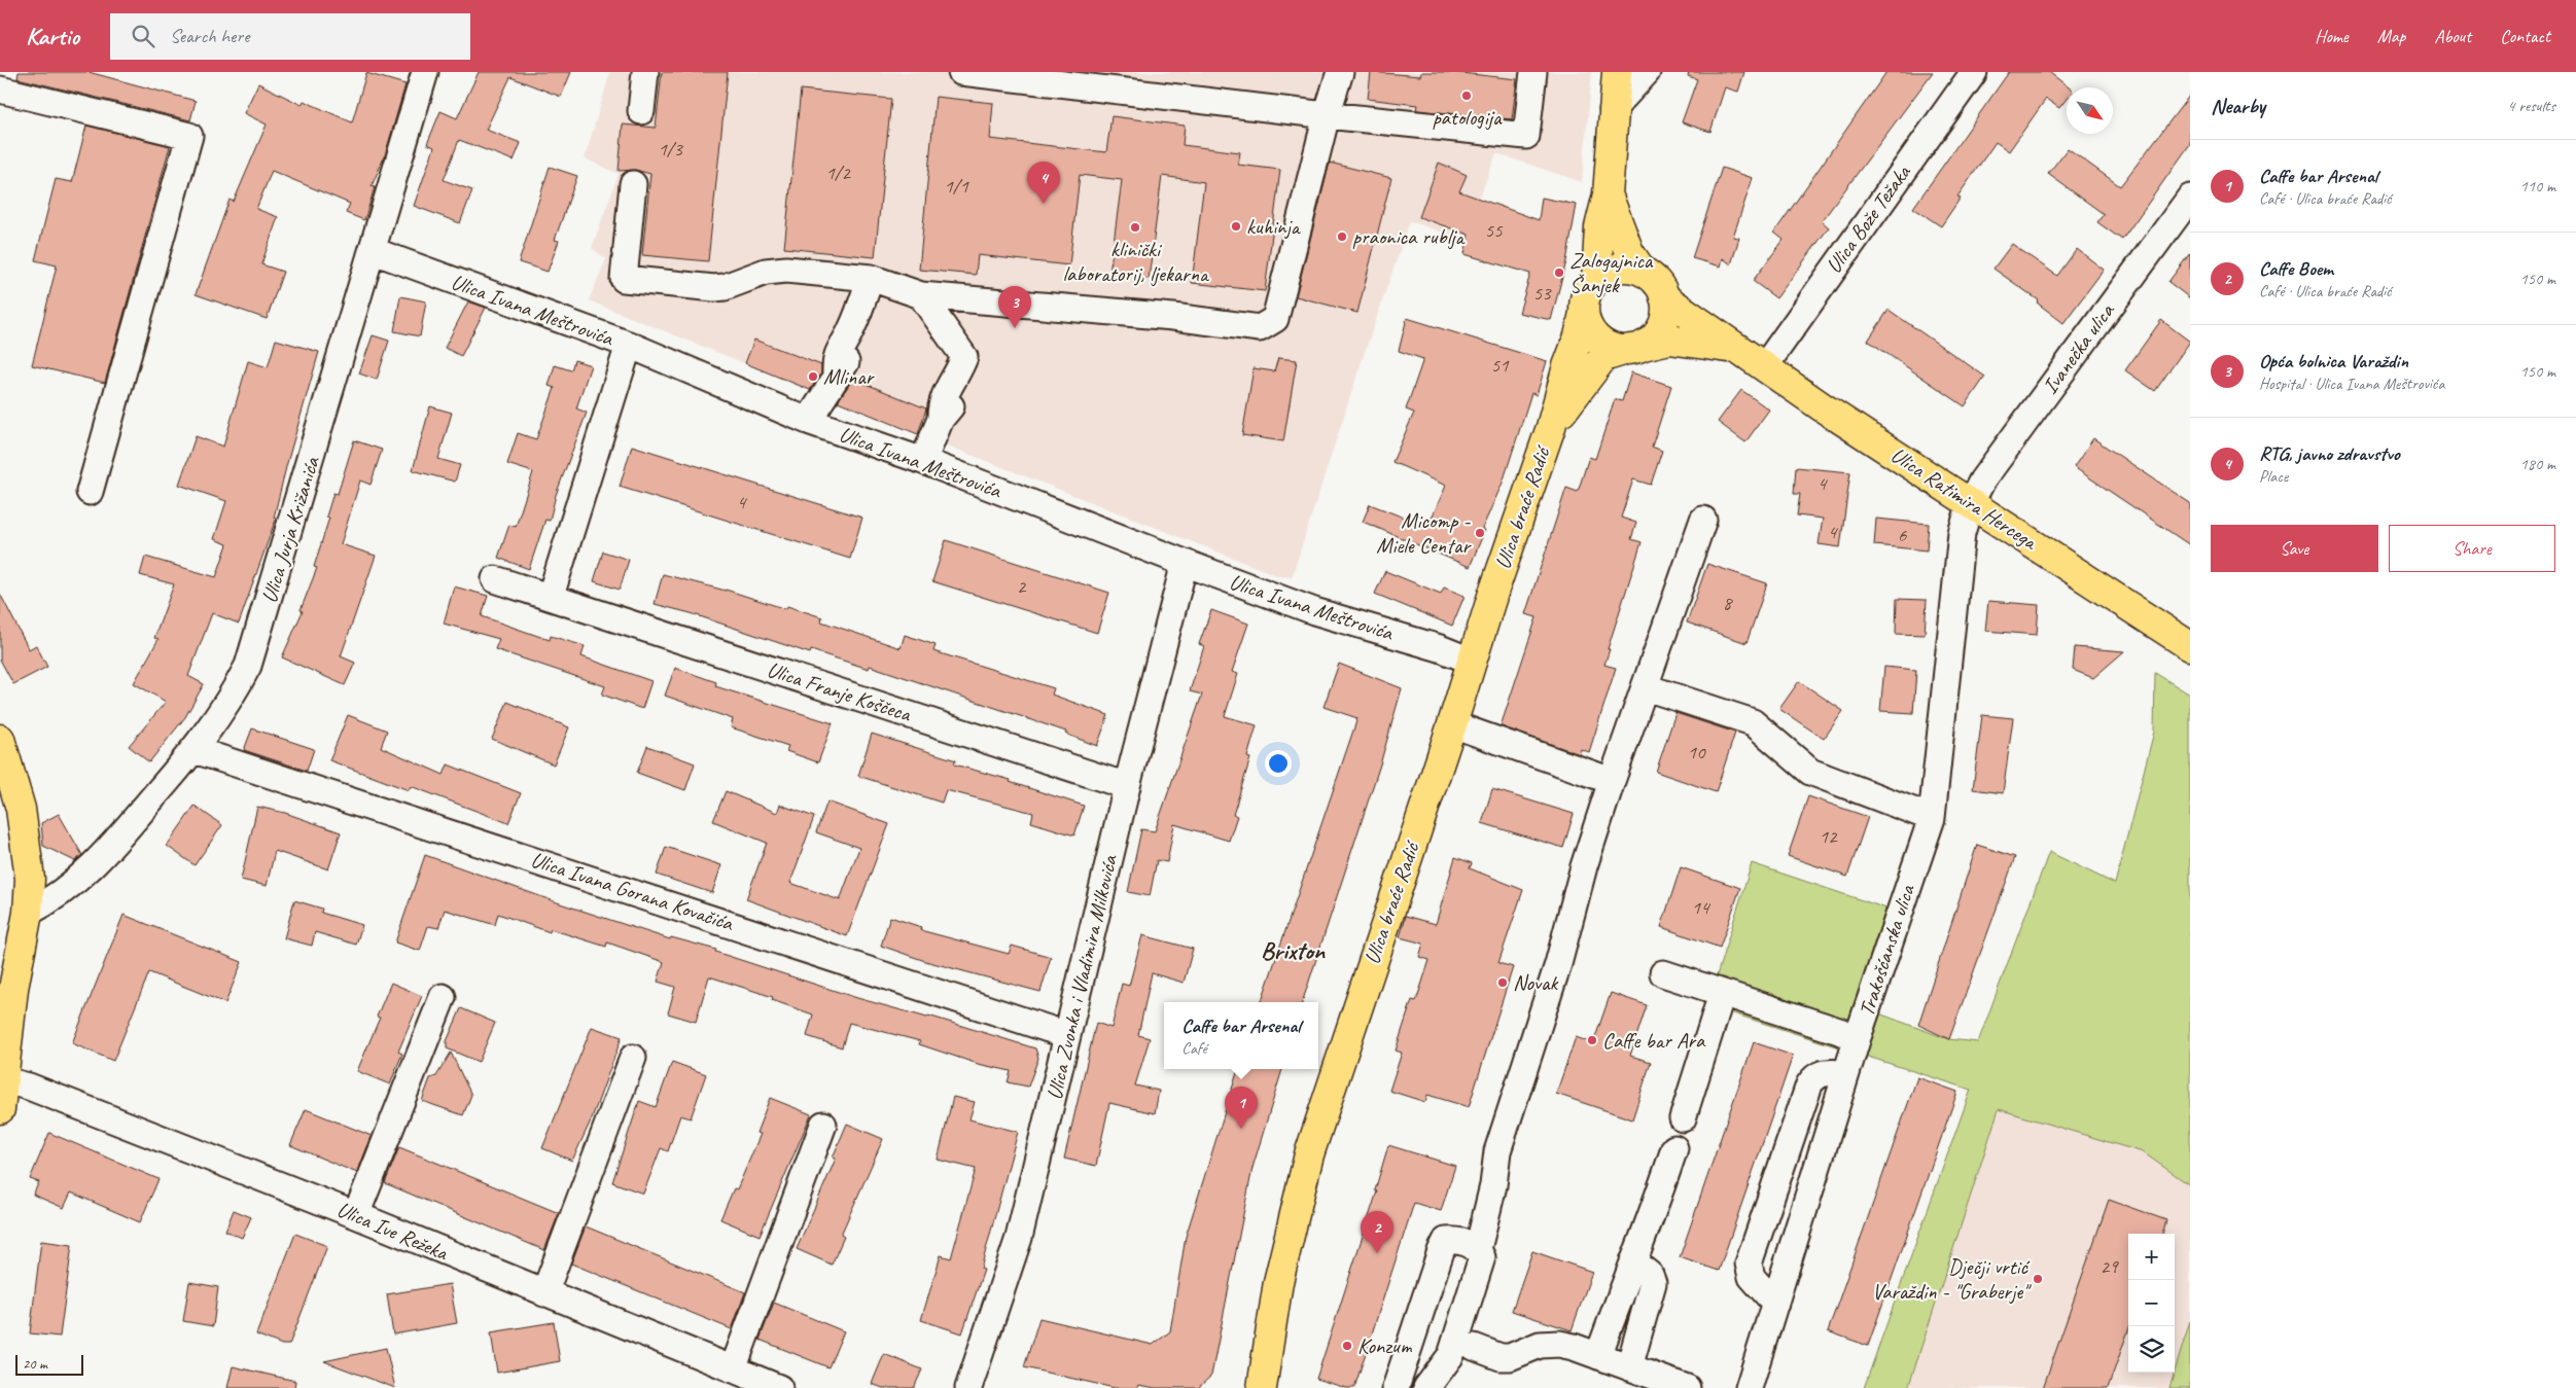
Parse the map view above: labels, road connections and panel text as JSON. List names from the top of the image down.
{
  "streets": {
    "main road": ["Ulica Ratimira Hercega", "Ulica braće Radić"],
    "street": [
      "Ulica Bože Težaka",
      "Ulica Ivana Meštrovića",
      "Ivanečka ulica",
      "Ulica Jurja Križanića",
      "Ulica Franje Koščeca",
      "Ulica Ivana Gorana Kovačića",
      "Trakošćanska ulica",
      "Ulica Zvonka i Vladimira Milkovića",
      "Ulica Ive Režeka"
    ]
  },
  "crossings": [
    ["Ulica Bože Težaka", "Ulica Ratimira Hercega"],
    ["Ulica Ivana Meštrovića", "Ulica braće Radić"],
    ["Ulica Ivana Meštrovića", "Ulica Jurja Križanića"],
    ["Ulica Ivana Meštrovića", "Ulica Zvonka i Vladimira Milkovića"],
    ["Ivanečka ulica", "Ulica Ratimira Hercega"],
    ["Ivanečka ulica", "Trakošćanska ulica"],
    ["Ulica Ratimira Hercega", "Ulica braće Radić"],
    ["Ulica Ratimira Hercega", "Trakošćanska ulica"],
    ["Ulica Jurja Križanića", "Ulica Ivana Gorana Kovačića"],
    ["Ulica Franje Koščeca", "Ulica Zvonka i Vladimira Milkovića"],
    ["Ulica Ivana Gorana Kovačića", "Ulica Zvonka i Vladimira Milkovića"]
  ],
  "districts": ["Brixton"],
  "places": [
    "patologija",
    "kuhinja",
    "klinički laboratorij, ljekarna",
    "praonica rublja",
    "Zalogajnica Šanjek",
    "Mlinar",
    "Micomp - Miele Centar",
    "Novak",
    "Caffe bar Ara",
    "Dječji vrtić Varaždin - \"Graberje\"",
    "Konzum"
  ],
  "house_numbers": [
    "1/3",
    "1/2",
    "1/1",
    "55",
    "53",
    "51",
    "4",
    "4",
    "4",
    "6",
    "2",
    "8",
    "10",
    "12",
    "14",
    "29"
  ],
  "scale_bar": "20 m",
  "north": "bottom right",
  "page": {
    "header": "Kartio",
    "search": "Search here",
    "nav": [
      "Home",
      "Map",
      "About",
      "Contact"
    ],
    "heading": ["Nearby", "4 results"],
    "list": [
      {
        "mark": "1",
        "name": "Caffe bar Arsenal",
        "note": "Café · Ulica braće Radić",
        "value": "110 m"
      },
      {
        "mark": "2",
        "name": "Caffe Boem",
        "note": "Café · Ulica braće Radić",
        "value": "150 m"
      },
      {
        "mark": "3",
        "name": "Opća bolnica Varaždin",
        "note": "Hospital · Ulica Ivana Meštrovića",
        "value": "150 m"
      },
      {
        "mark": "4",
        "name": "RTG, javno zdravstvo",
        "note": "Place",
        "value": "180 m"
      }
    ],
    "pins": [
      "4",
      "3",
      "1",
      "2"
    ],
    "buttons": ["Save", "Share"],
    "popup": ["Caffe bar Arsenal", "Café"],
    "map_buttons": ["+", "−"],
    "scale": "20 m"
  }
}
